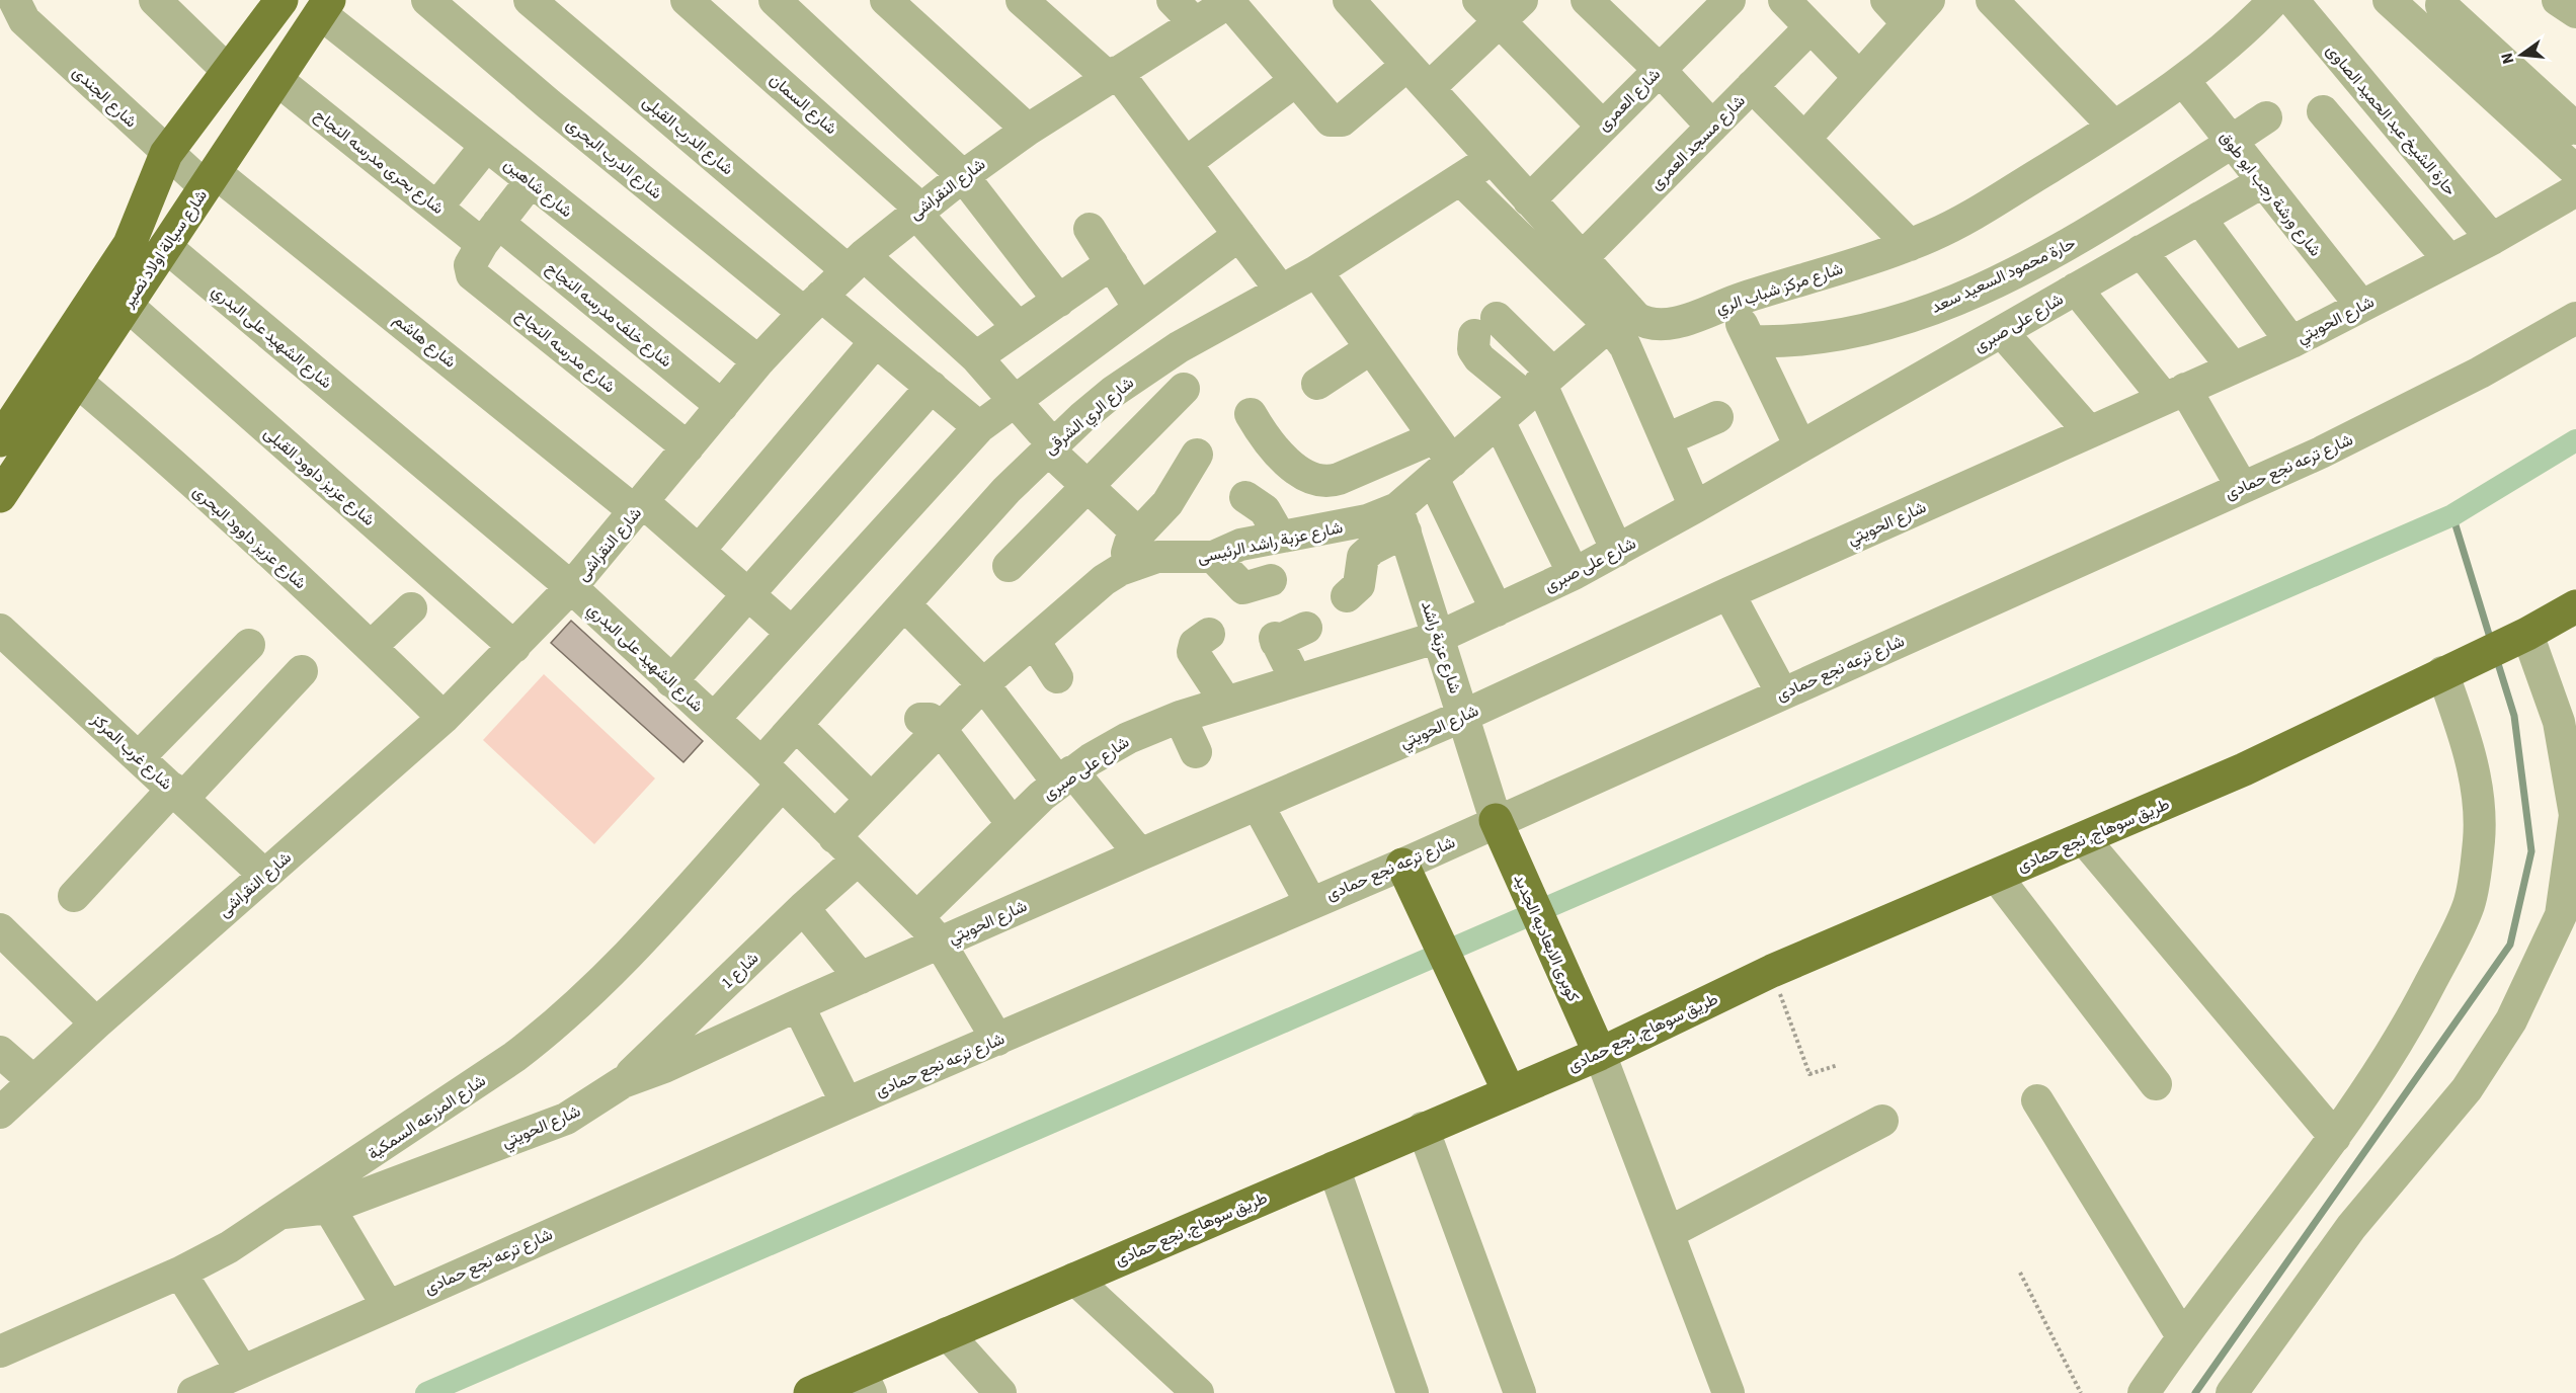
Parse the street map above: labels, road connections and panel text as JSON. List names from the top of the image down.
{
  "streets": {
    "main road": ["شارع سيالة اولاد نصير", "طريق سوهاج, نجع حمادى", "كوبرى الابعاديه الجديد"],
    "street": [
      "شارع الجندى",
      "شارع العمرى",
      "شارع السمان",
      "حارة الشيخ عبد الحميد الصاوى",
      "شارع الدرب القبلى",
      "شارع مسجد العمرى",
      "شارع الدرب البحرى",
      "شارع بحرى مدرسه النجاح",
      "شارع شاهين",
      "شارع النقراشى",
      "شارع ورشة رجب ابو طوق",
      "حارة محمود السعيد سعد",
      "شارع مركز شباب الري",
      "شارع خلف مدرسه النجاح",
      "شارع الحويتي",
      "شارع على صبرى",
      "شارع الشهيد على البدري",
      "شارع هاشم",
      "شارع مدرسه النجاح",
      "شارع الري الشرقى",
      "شارع ترعه نجع حمادى",
      "شارع عزيز داوود القبلى",
      "شارع عزيز داوود البحرى",
      "شارع عزبة راشد الرئيسى",
      "شارع عزبة راشد",
      "شارع غرب المركز",
      "شارع 1",
      "شارع المزرعه السمكية"
    ]
  },
  "crossings": [
    ["شارع الجندى", "شارع سيالة اولاد نصير"],
    ["شارع الجندى", "شارع هاشم"],
    ["شارع العمرى", "شارع مركز شباب الري"],
    ["شارع السمان", "شارع النقراشى"],
    ["حارة الشيخ عبد الحميد الصاوى", "شارع الحويتي"],
    ["شارع الدرب القبلى", "شارع النقراشى"],
    ["شارع الدرب القبلى", "شارع الري الشرقى"],
    ["شارع مسجد العمرى", "شارع مركز شباب الري"],
    ["شارع الدرب البحرى", "شارع النقراشى"],
    ["شارع بحرى مدرسه النجاح", "شارع سيالة اولاد نصير"],
    ["شارع بحرى مدرسه النجاح", "شارع خلف مدرسه النجاح"],
    ["شارع بحرى مدرسه النجاح", "شارع مدرسه النجاح"],
    ["شارع شاهين", "شارع النقراشى"],
    ["شارع شاهين", "شارع سيالة اولاد نصير"],
    ["شارع شاهين", "شارع مدرسه النجاح"],
    ["شارع النقراشى", "شارع خلف مدرسه النجاح"],
    ["شارع النقراشى", "شارع الشهيد على البدري"],
    ["شارع النقراشى", "شارع هاشم"],
    ["شارع النقراشى", "شارع مدرسه النجاح"],
    ["شارع النقراشى", "شارع عزيز داوود القبلى"],
    ["شارع النقراشى", "شارع عزيز داوود البحرى"],
    ["شارع النقراشى", "شارع غرب المركز"],
    ["شارع ورشة رجب ابو طوق", "حارة محمود السعيد سعد"],
    ["شارع ورشة رجب ابو طوق", "شارع مركز شباب الري"],
    ["شارع ورشة رجب ابو طوق", "شارع الحويتي"],
    ["شارع ورشة رجب ابو طوق", "شارع على صبرى"],
    ["شارع سيالة اولاد نصير", "شارع الشهيد على البدري"],
    ["شارع سيالة اولاد نصير", "شارع هاشم"],
    ["شارع سيالة اولاد نصير", "شارع عزيز داوود القبلى"],
    ["شارع سيالة اولاد نصير", "شارع عزيز داوود البحرى"],
    ["شارع مركز شباب الري", "شارع الري الشرقى"],
    ["شارع مركز شباب الري", "شارع عزبة راشد الرئيسى"],
    ["شارع خلف مدرسه النجاح", "شارع مدرسه النجاح"],
    ["شارع الحويتي", "شارع الشهيد على البدري"],
    ["شارع الحويتي", "شارع عزبة راشد"],
    ["شارع الحويتي", "شارع 1"],
    ["شارع الحويتي", "شارع المزرعه السمكية"],
    ["شارع على صبرى", "شارع الشهيد على البدري"],
    ["شارع على صبرى", "شارع عزبة راشد"],
    ["شارع الشهيد على البدري", "شارع الري الشرقى"],
    ["شارع الشهيد على البدري", "شارع ترعه نجع حمادى"],
    ["شارع الشهيد على البدري", "شارع عزبة راشد الرئيسى"],
    ["شارع الشهيد على البدري", "شارع 1"],
    ["شارع الشهيد على البدري", "شارع المزرعه السمكية"],
    ["شارع الري الشرقى", "شارع المزرعه السمكية"],
    ["شارع ترعه نجع حمادى", "شارع عزبة راشد"],
    ["شارع ترعه نجع حمادى", "كوبرى الابعاديه الجديد"],
    ["شارع عزبة راشد الرئيسى", "شارع عزبة راشد"],
    ["شارع عزبة راشد", "كوبرى الابعاديه الجديد"],
    ["طريق سوهاج, نجع حمادى", "كوبرى الابعاديه الجديد"]
  ],
  "north": "left"
}
